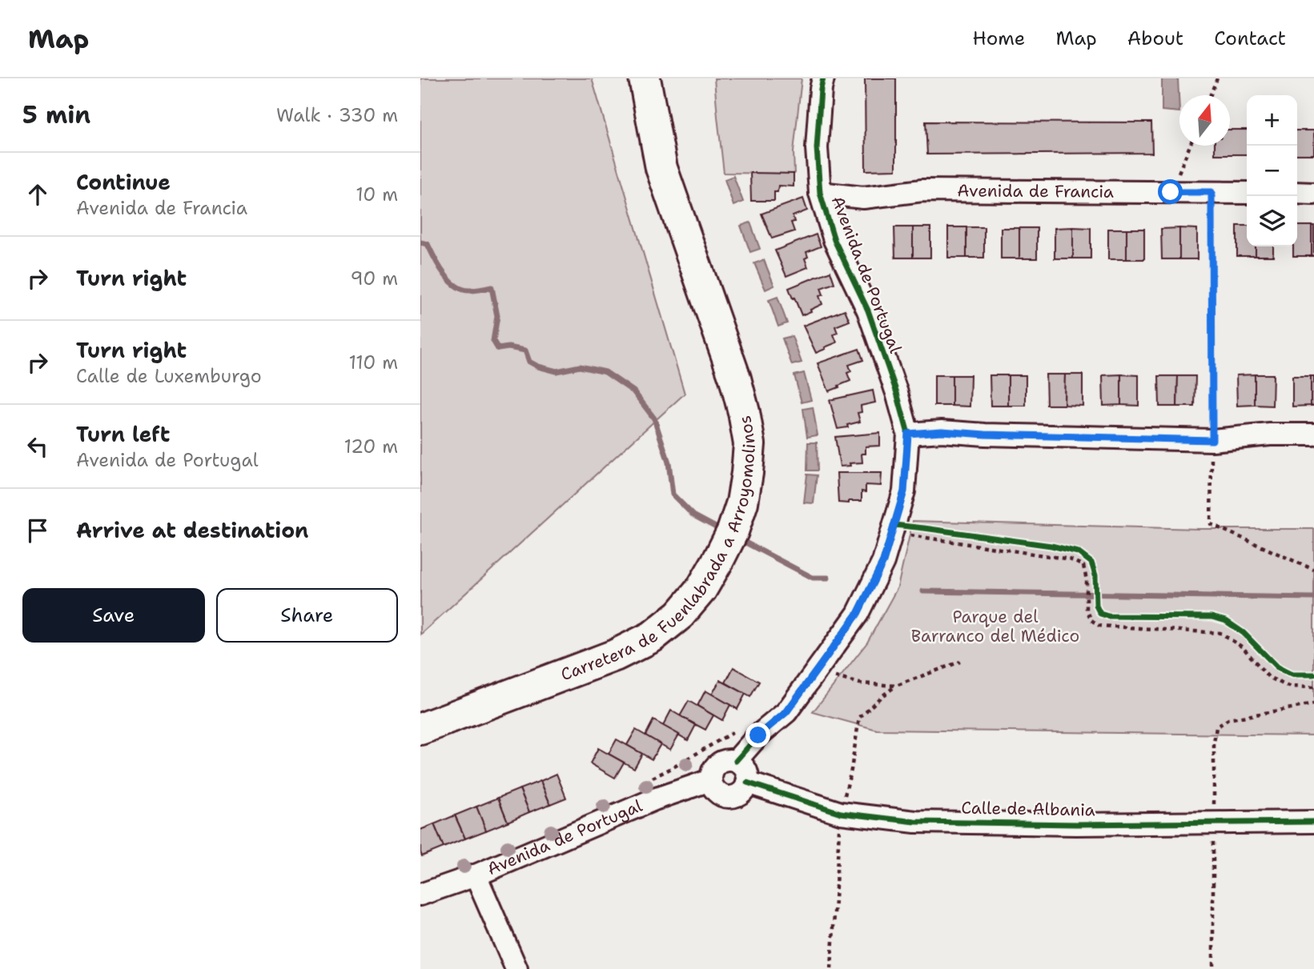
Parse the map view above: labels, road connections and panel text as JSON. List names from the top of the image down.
{
  "streets": {
    "main road": ["Carretera de Fuenlabrada a Arroyomolinos"],
    "street": ["Avenida de Francia", "Avenida de Portugal", "Calle de Albania"]
  },
  "crossings": [
    ["Avenida de Francia", "Avenida de Portugal"],
    ["Avenida de Portugal", "Calle de Albania"]
  ],
  "parks": ["Parque del Barranco del Médico"],
  "north": "top",
  "page": {
    "header": "Map",
    "nav": [
      "Home",
      "Map",
      "About",
      "Contact"
    ],
    "heading": ["5 min", "Walk · 330 m"],
    "map_buttons": ["+", "−"],
    "list": [
      ["Continue", "Avenida de Francia", "10 m"],
      ["Turn right", "90 m"],
      ["Turn right", "Calle de Luxemburgo", "110 m"],
      ["Turn left", "Avenida de Portugal", "120 m"],
      "Arrive at destination"
    ],
    "buttons": ["Save", "Share"]
  }
}
